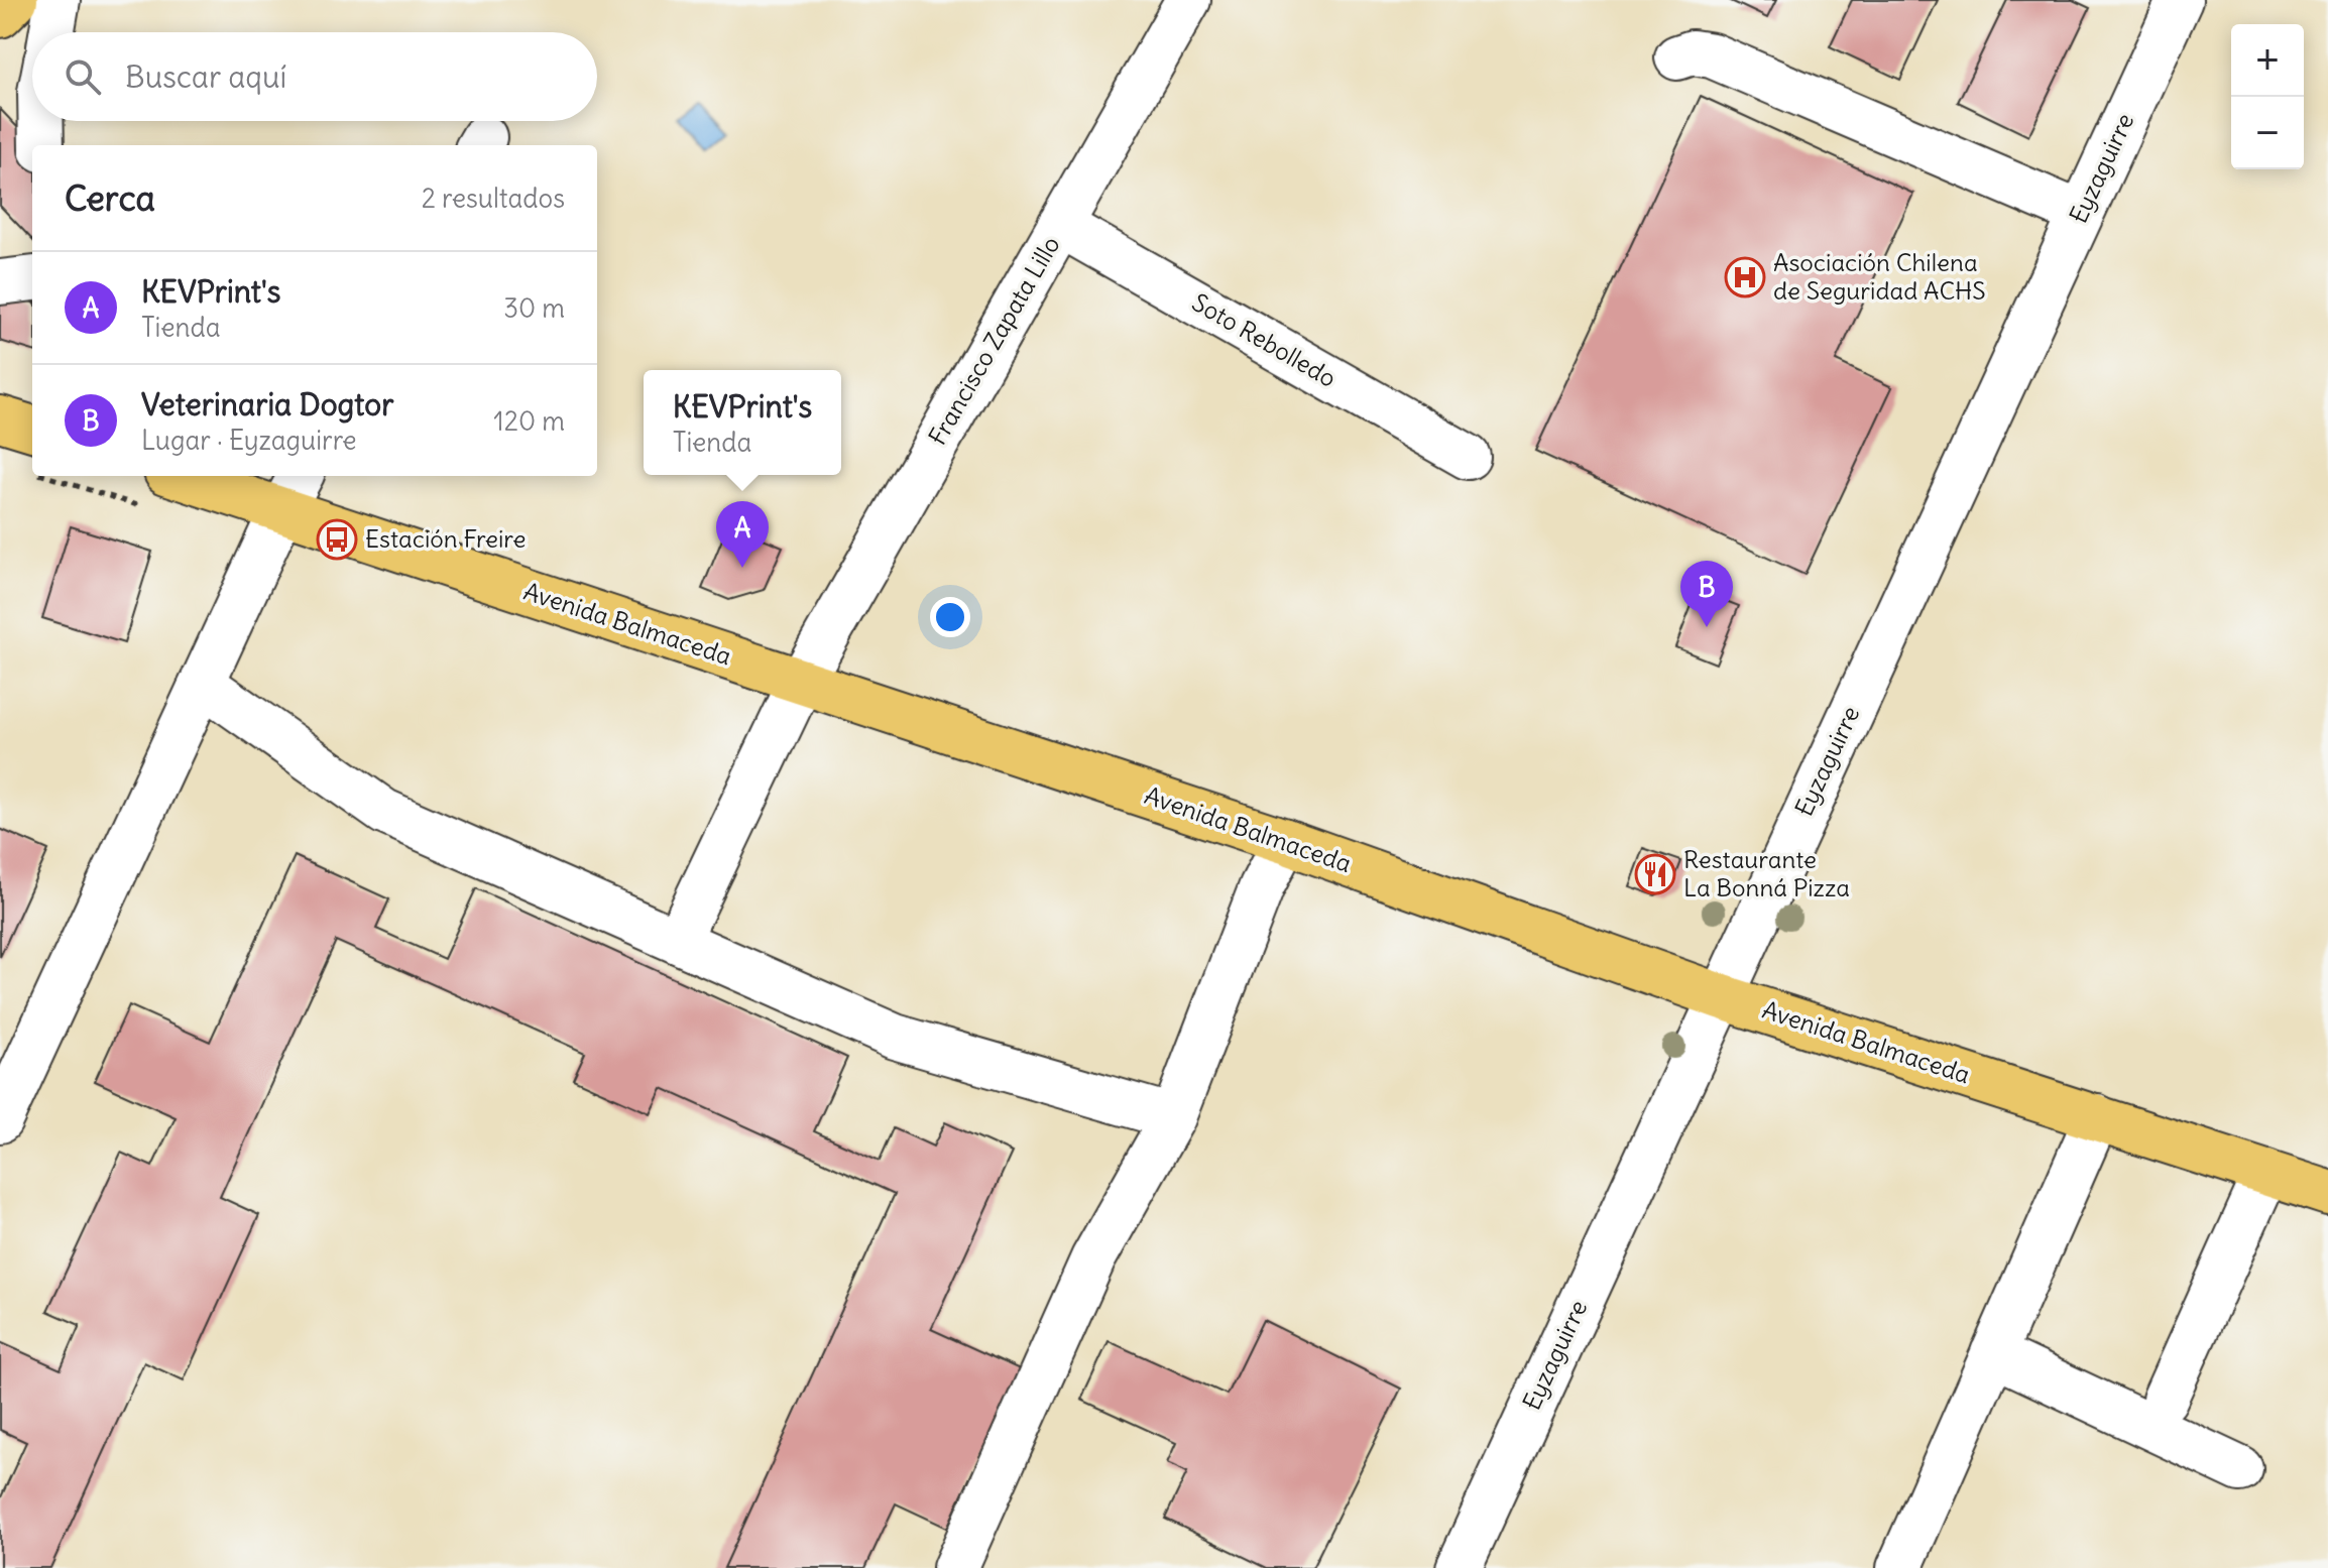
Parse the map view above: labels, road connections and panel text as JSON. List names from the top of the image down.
{
  "streets": {
    "main road": ["Avenida Balmaceda"],
    "street": ["Eyzaguirre", "Francisco Zapata Lillo", "Soto Rebolledo"]
  },
  "crossings": [
    ["Eyzaguirre", "Avenida Balmaceda"],
    ["Francisco Zapata Lillo", "Soto Rebolledo"],
    ["Francisco Zapata Lillo", "Avenida Balmaceda"]
  ],
  "places": {
    "hospital": ["Asociación Chilena de Seguridad ACHS"],
    "bus stop": ["Estación Freire"],
    "restaurant": ["Restaurante La Bonná Pizza"]
  },
  "page": {
    "map_buttons": ["+", "−"],
    "search": "Buscar aquí",
    "heading": ["Cerca", "2 resultados"],
    "list": [
      {
        "mark": "A",
        "name": "KEVPrint's",
        "note": "Tienda",
        "value": "30 m"
      },
      {
        "mark": "B",
        "name": "Veterinaria Dogtor",
        "note": "Lugar · Eyzaguirre",
        "value": "120 m"
      }
    ],
    "popup": ["KEVPrint's", "Tienda"],
    "pins": ["A", "B"]
  }
}
